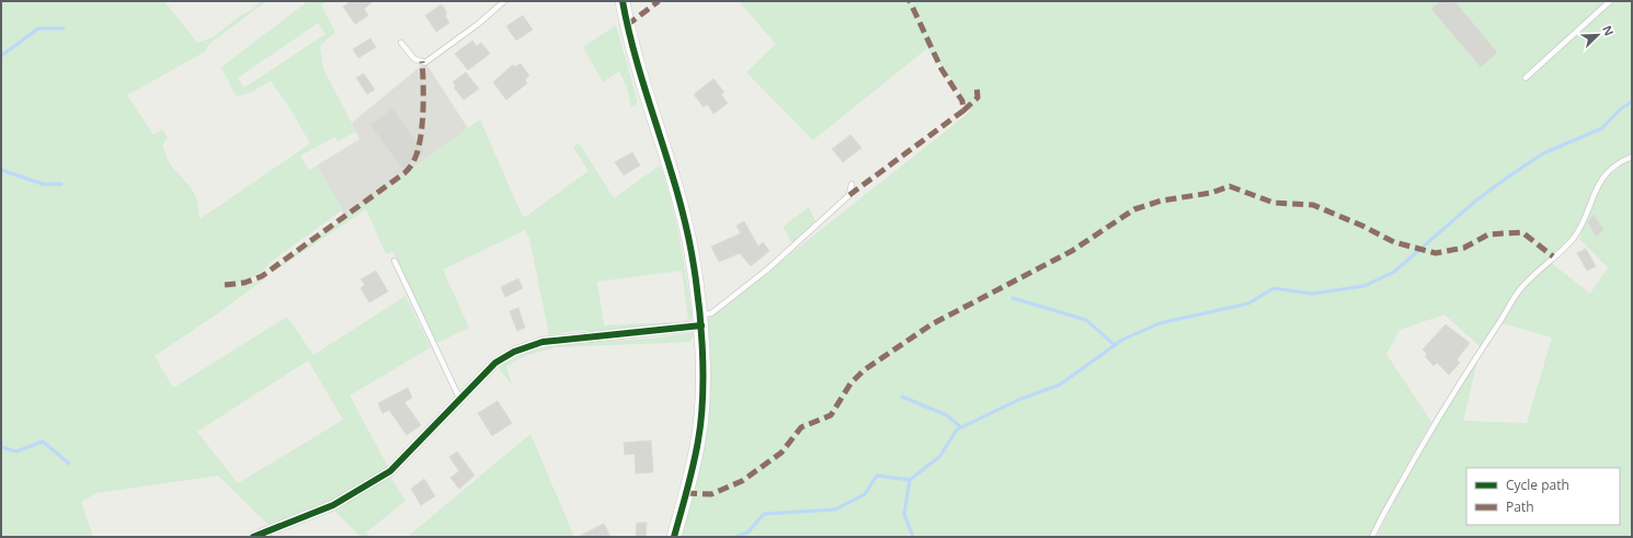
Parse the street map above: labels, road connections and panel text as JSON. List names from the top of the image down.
{
  "legend": ["Cycle path", "Path"],
  "north": "top right"
}
